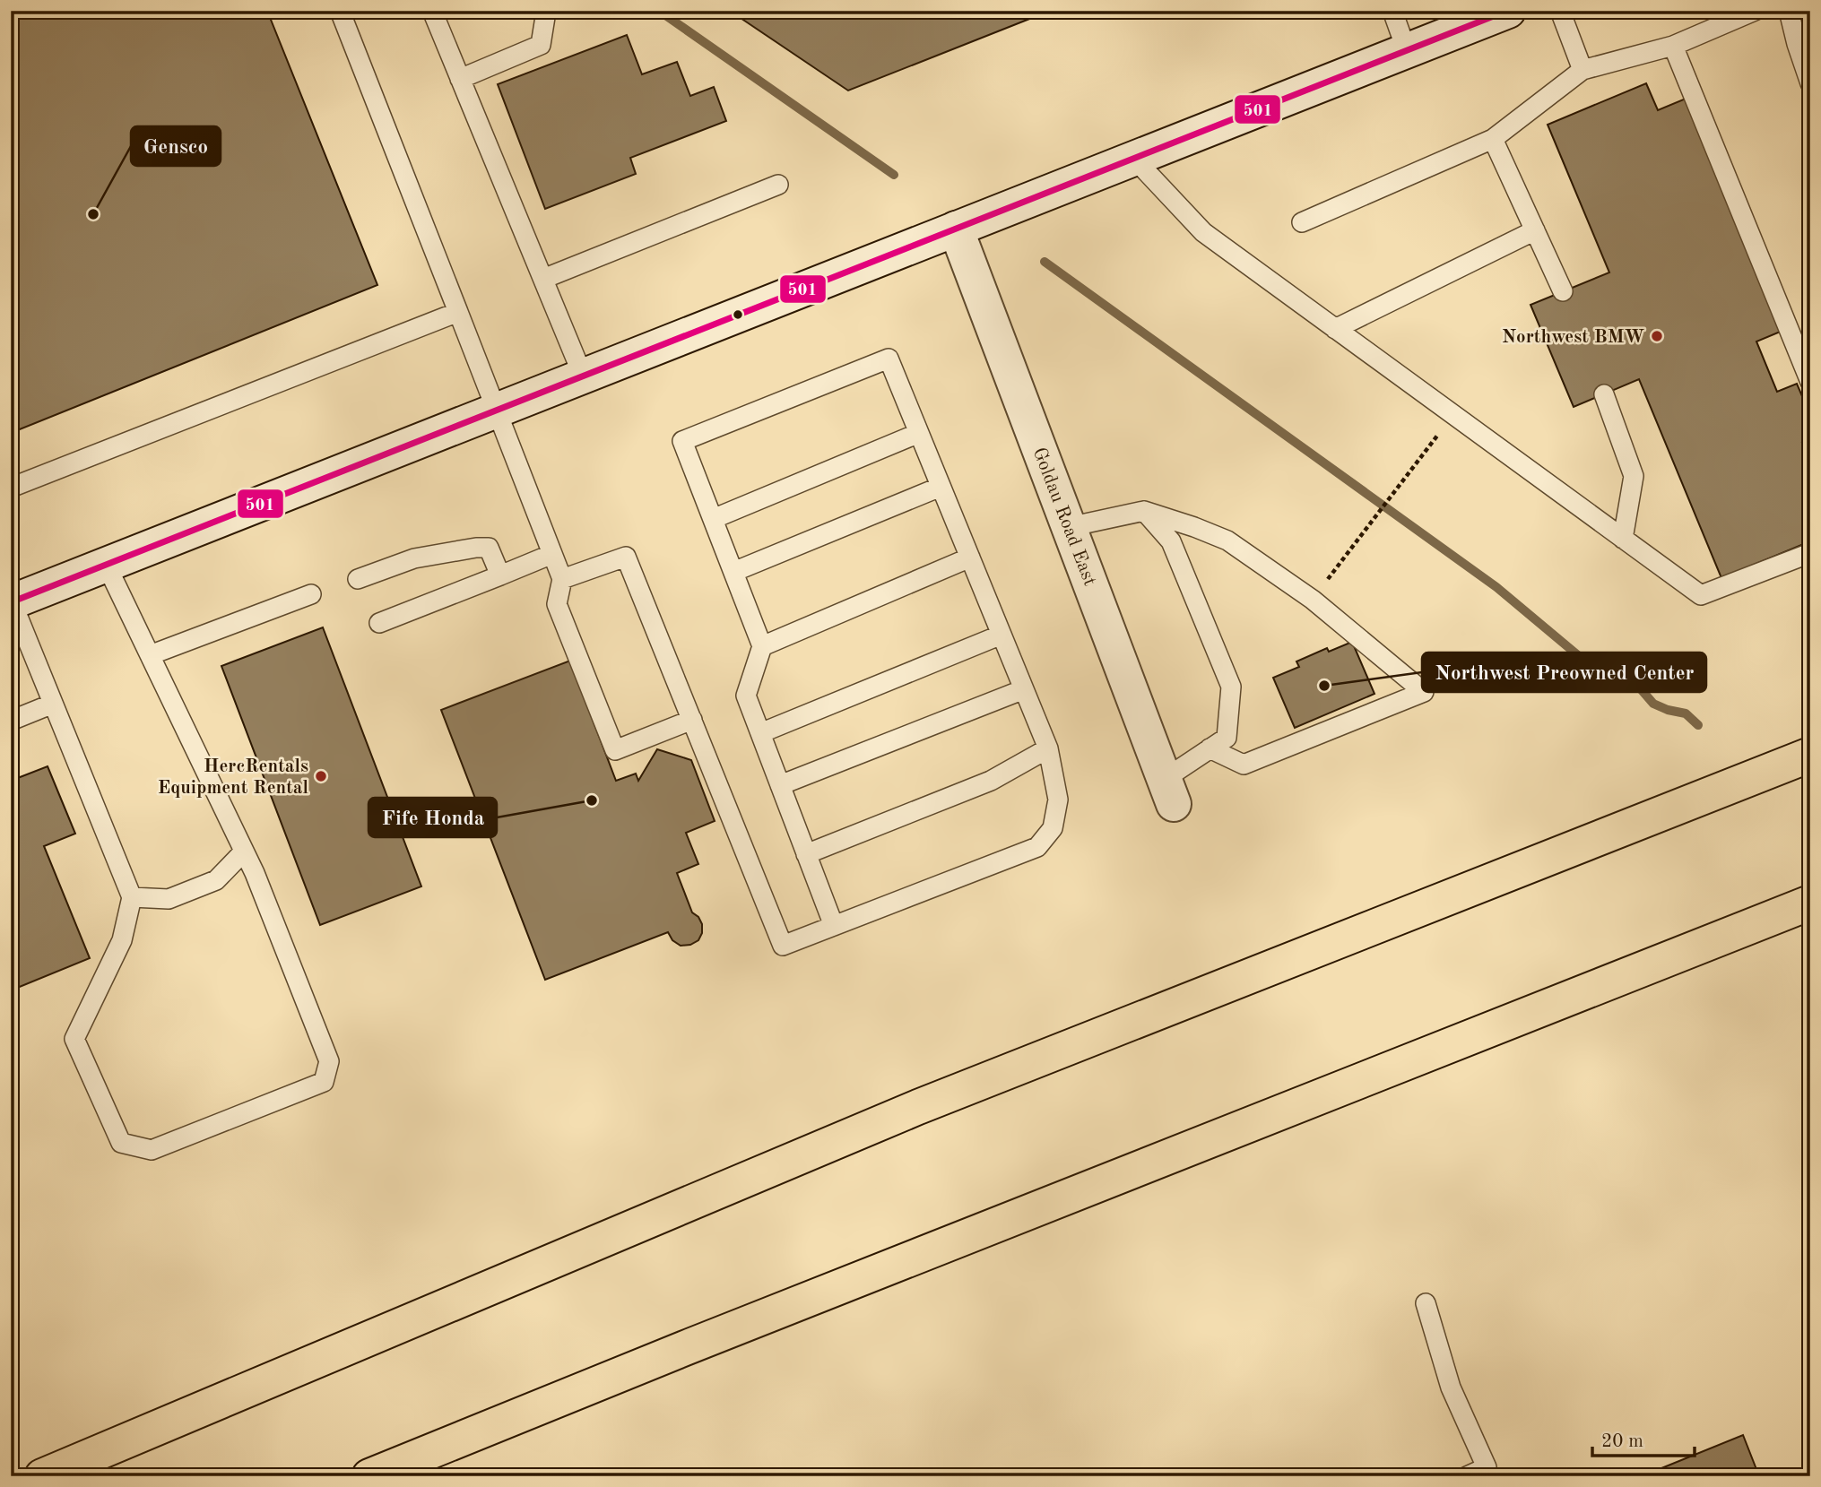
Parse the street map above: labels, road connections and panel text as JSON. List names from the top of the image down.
{
  "streets": {
    "main road": ["Goldau Road East"]
  },
  "places": [
    "Gensco",
    "Northwest BMW",
    "Northwest Preowned Center",
    "HercRentals Equipment Rental",
    "Fife Honda"
  ],
  "lines": ["transit line 501"],
  "scale_bar": "20 m"
}
